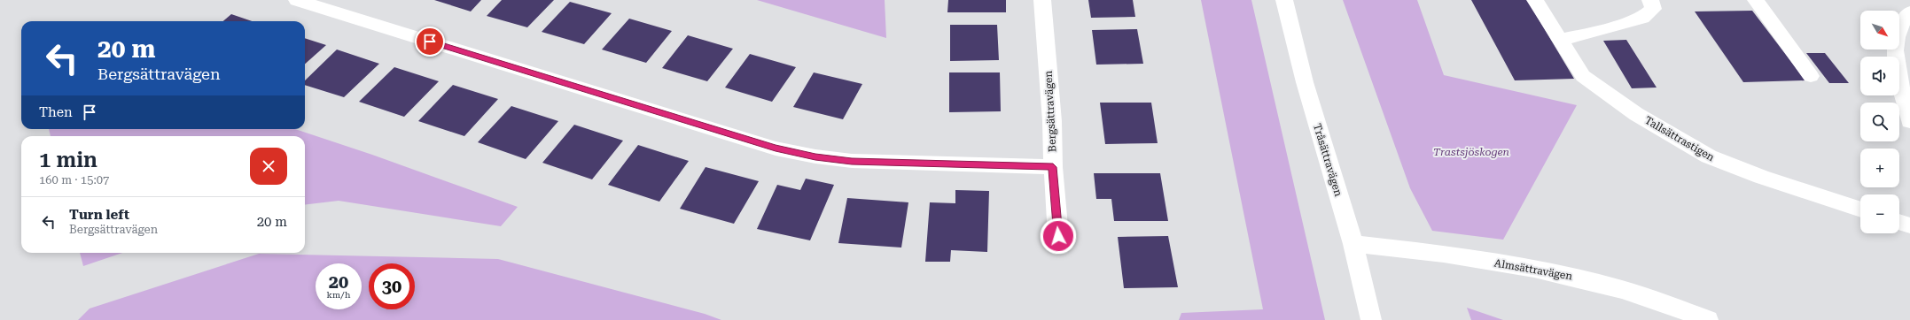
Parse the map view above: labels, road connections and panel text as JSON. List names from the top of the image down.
{
  "streets": {
    "street": [
      "Bergsättravägen",
      "Tallsättrastigen",
      "Tråsättravägen",
      "Almsättravägen"
    ]
  },
  "crossings": [
    ["Tråsättravägen", "Almsättravägen"]
  ],
  "parks": ["Trastsjöskogen"],
  "north": "bottom right",
  "page": {
    "map_buttons": ["+", "−"],
    "turn": ["20 m", "Bergsättravägen"],
    "then": "Then",
    "heading": ["1 min", "160 m · 15:07"],
    "list": [
      {
        "name": "Turn left",
        "note": "Bergsättravägen",
        "value": "20 m"
      }
    ],
    "speed": "20 km/h",
    "limit": "30"
  }
}
